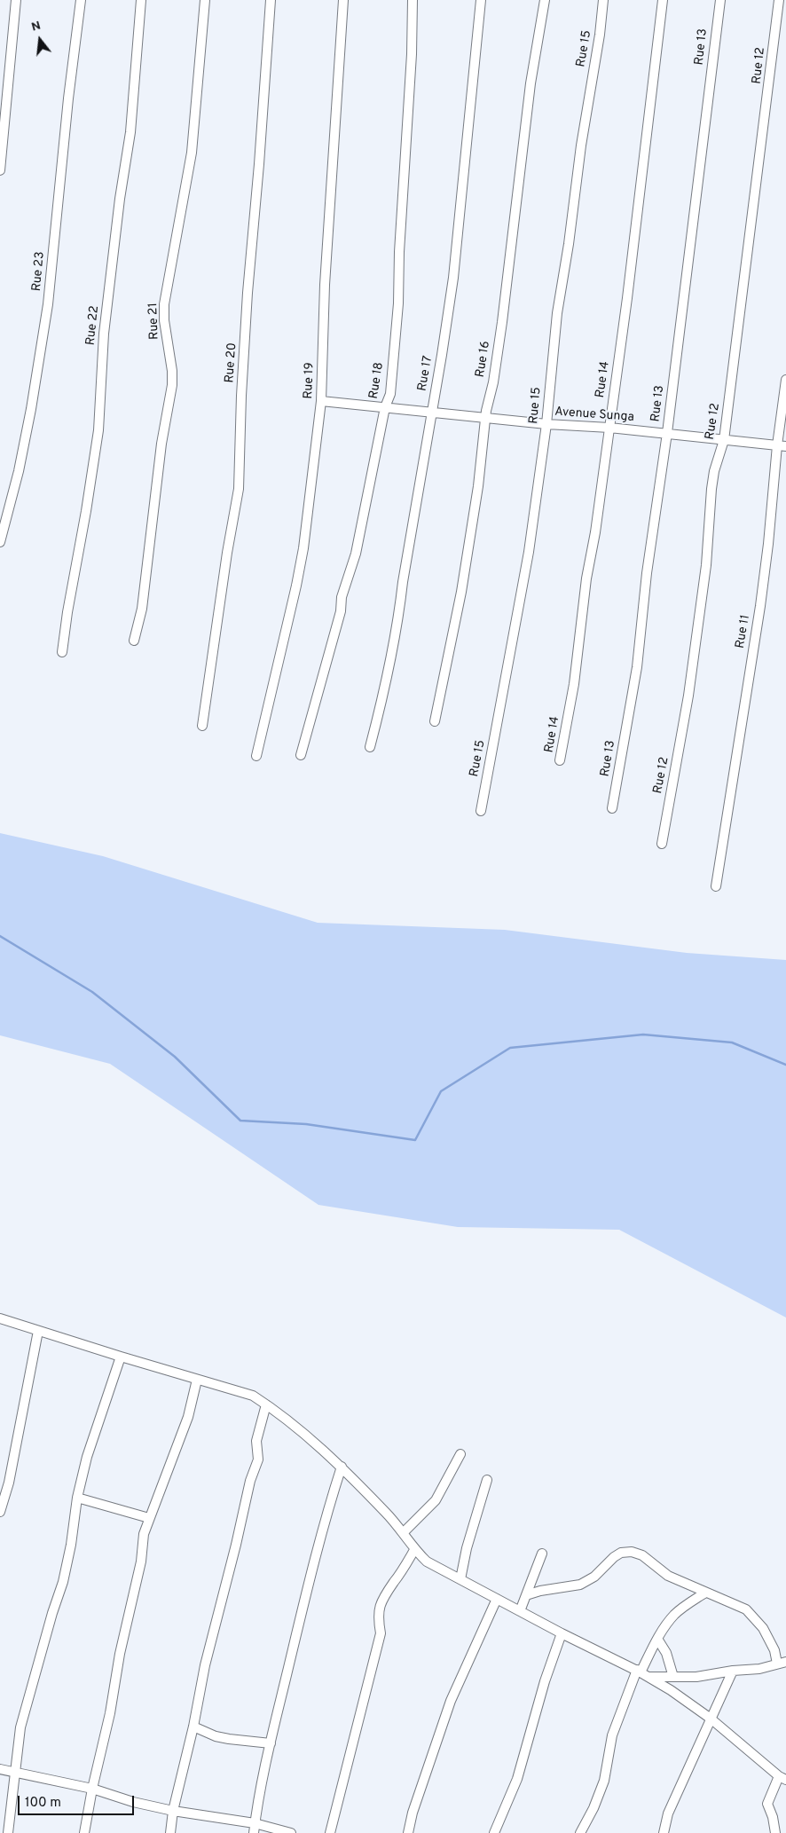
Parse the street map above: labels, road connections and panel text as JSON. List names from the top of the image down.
{
  "streets": {
    "street": [
      "Rue 13",
      "Rue 15",
      "Rue 12",
      "Rue 23",
      "Rue 21",
      "Rue 22",
      "Rue 16",
      "Rue 20",
      "Rue 17",
      "Rue 14",
      "Rue 19",
      "Rue 18",
      "Avenue Sunga",
      "Rue 11"
    ]
  },
  "crossings": [
    ["Rue 13", "Avenue Sunga"],
    ["Rue 15", "Avenue Sunga"],
    ["Rue 12", "Avenue Sunga"],
    ["Rue 16", "Avenue Sunga"],
    ["Rue 17", "Avenue Sunga"],
    ["Rue 14", "Avenue Sunga"],
    ["Rue 19", "Avenue Sunga"],
    ["Rue 18", "Avenue Sunga"],
    ["Avenue Sunga", "Rue 11"]
  ],
  "scale_bar": "100 m",
  "north": "top"
}
